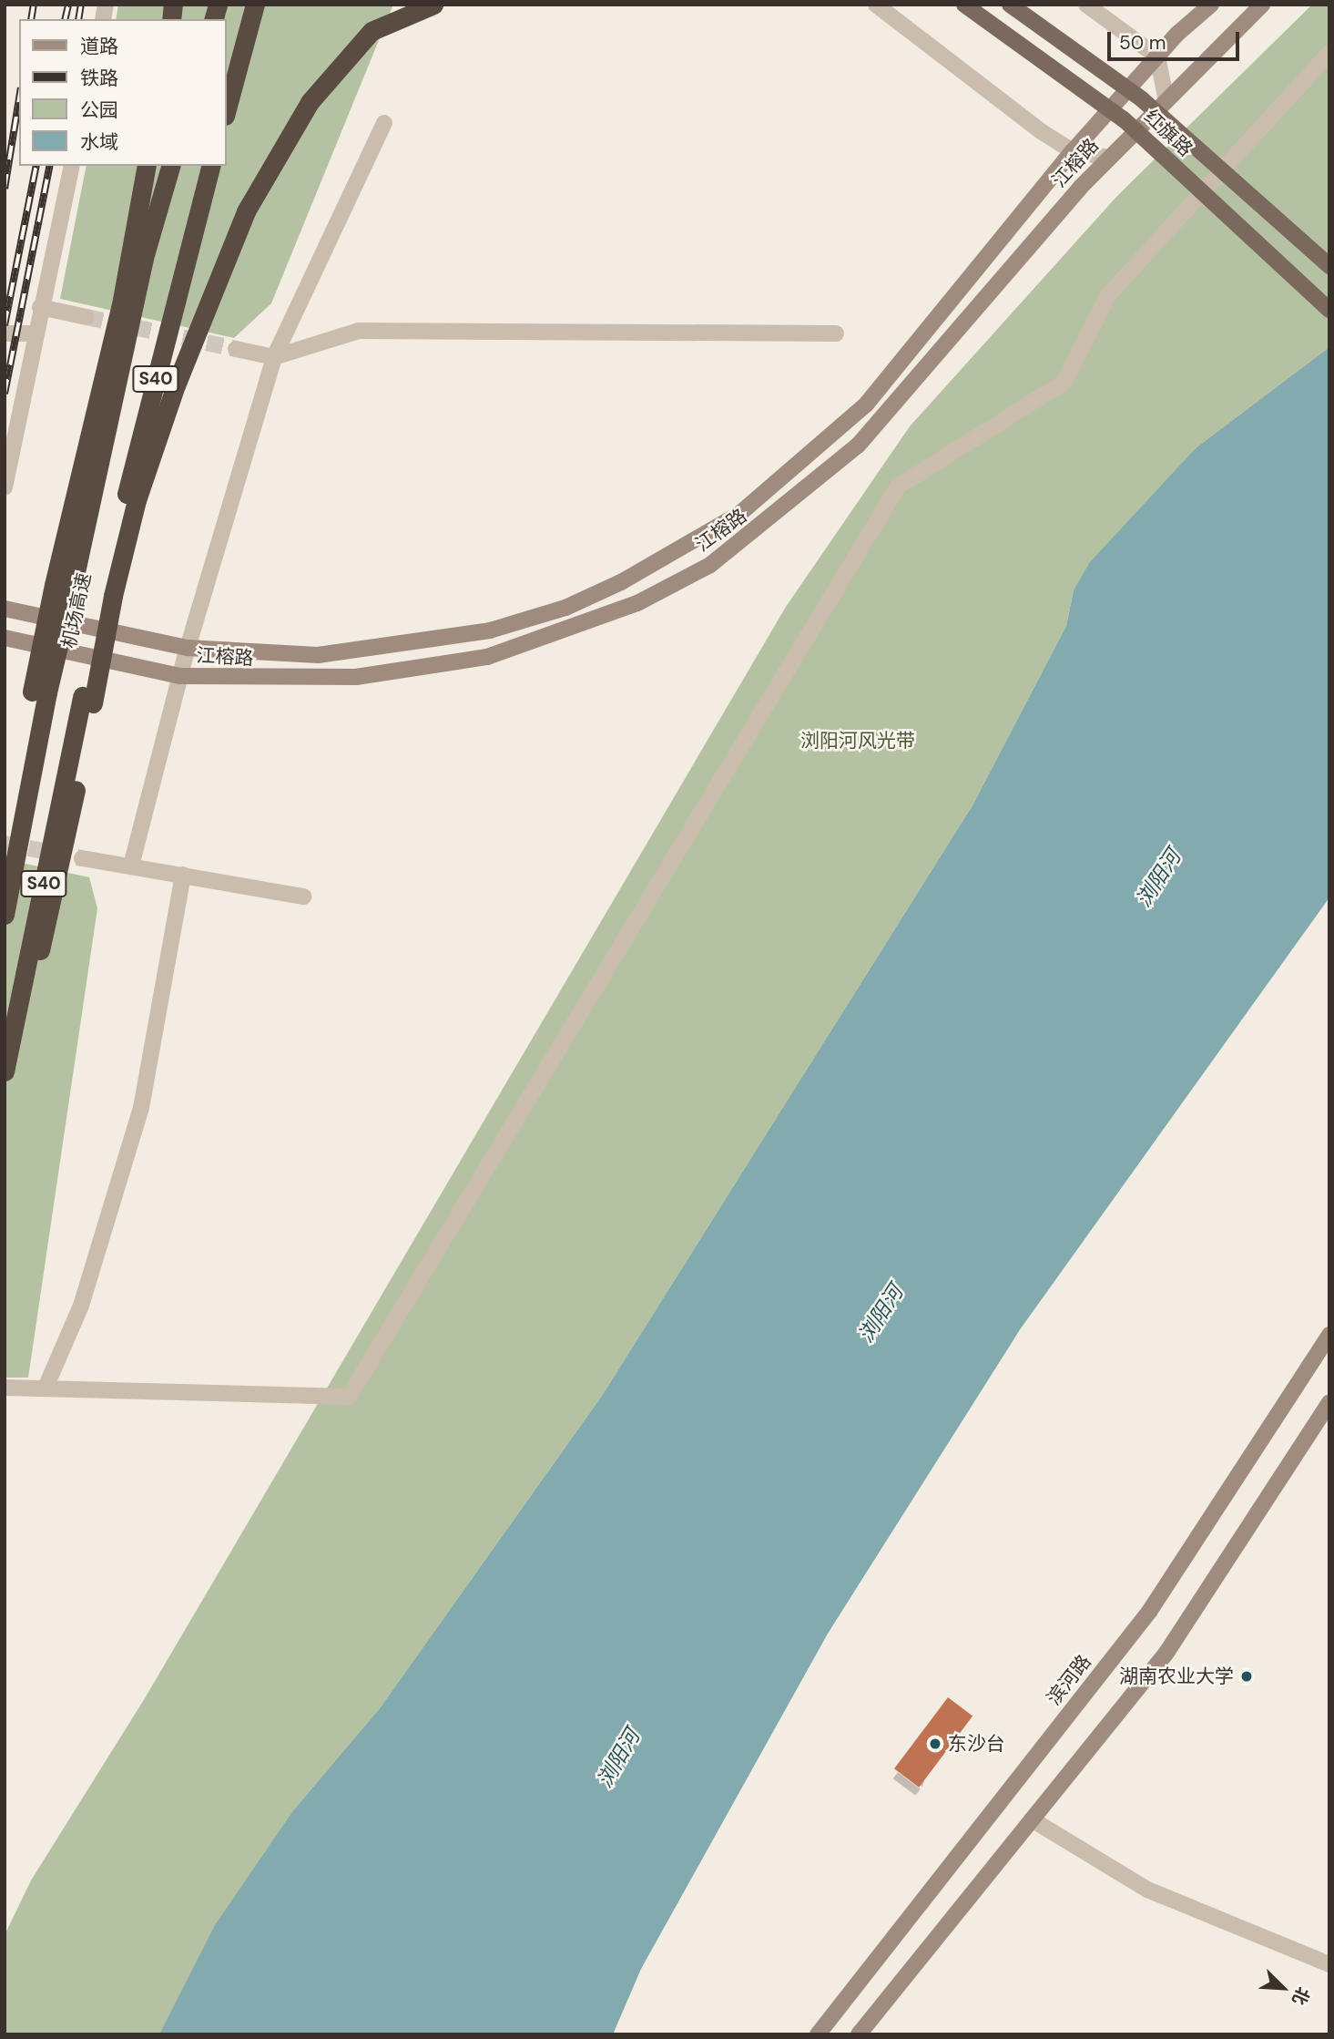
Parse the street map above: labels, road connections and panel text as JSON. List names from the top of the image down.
{
  "streets": {
    "highway": ["S40", "机场高速"],
    "main road": ["红旗路", "江榕路", "滨河路"]
  },
  "water": ["浏阳河"],
  "parks": ["浏阳河风光带"],
  "places": ["湖南农业大学", "东沙台"],
  "legend": [
    "道路",
    "铁路",
    "公园",
    "水域"
  ],
  "scale_bar": "50 m",
  "north": "bottom right"
}
